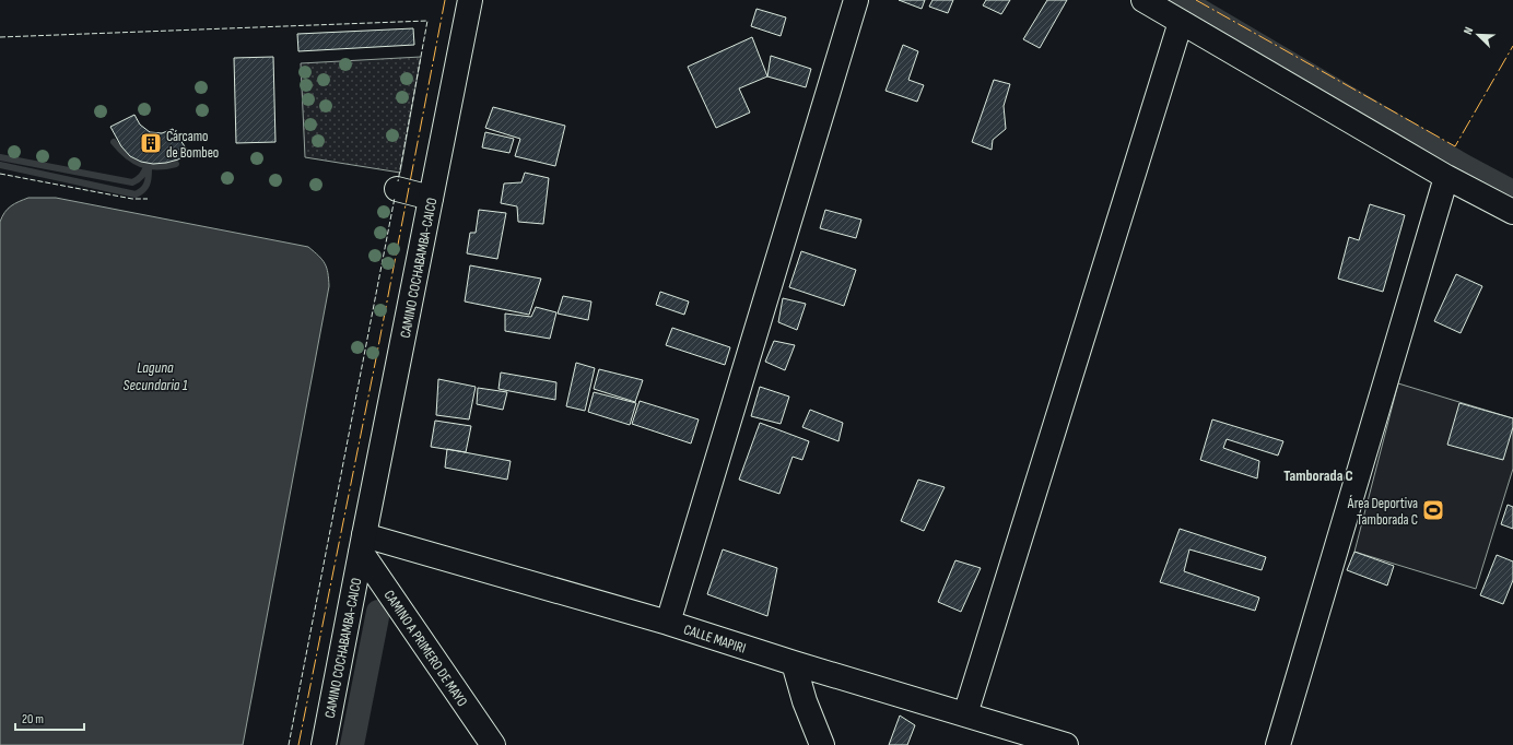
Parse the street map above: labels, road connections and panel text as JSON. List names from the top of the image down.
{
  "streets": {
    "street": ["CAMINO COCHABAMBA-CAICO", "CALLE MAPIRI", "CAMINO A PRIMERO DE MAYO"]
  },
  "crossings": [
    ["CAMINO COCHABAMBA-CAICO", "CALLE MAPIRI"],
    ["CAMINO COCHABAMBA-CAICO", "CAMINO A PRIMERO DE MAYO"],
    ["CALLE MAPIRI", "CAMINO A PRIMERO DE MAYO"]
  ],
  "districts": ["Tamborada C"],
  "water": ["Laguna Secundaria 1"],
  "places": {
    "building": ["Cárcamo de Bombeo"],
    "sports": ["Área Deportiva Tamborada C"]
  },
  "scale_bar": "20 m",
  "north": "top left"
}
